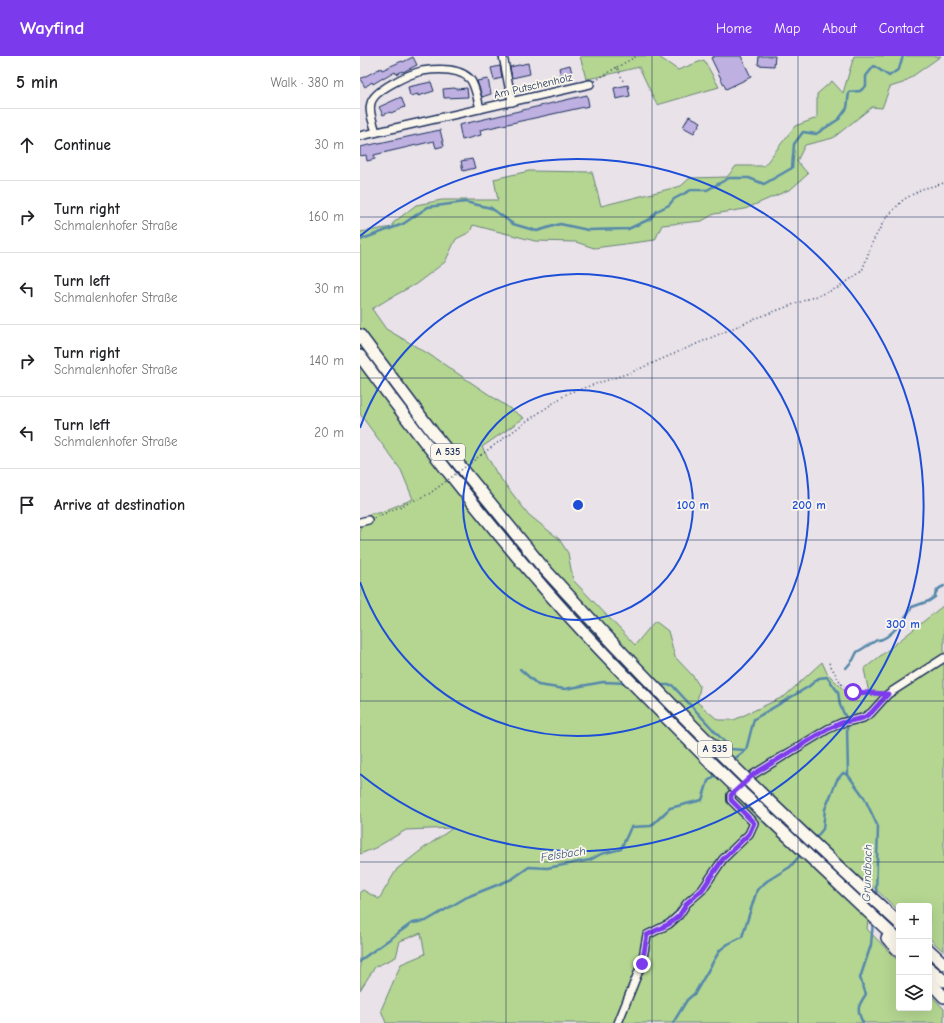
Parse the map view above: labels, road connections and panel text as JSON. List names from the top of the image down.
{
  "streets": {
    "highway": ["A 535"],
    "street": ["Am Putschenholz"]
  },
  "water": ["Felsbach", "Grundbach"],
  "page": {
    "header": "Wayfind",
    "nav": [
      "Home",
      "Map",
      "About",
      "Contact"
    ],
    "heading": ["5 min", "Walk · 380 m"],
    "list": [
      ["Continue", "30 m"],
      ["Turn right", "Schmalenhofer Straße", "160 m"],
      ["Turn left", "Schmalenhofer Straße", "30 m"],
      ["Turn right", "Schmalenhofer Straße", "140 m"],
      ["Turn left", "Schmalenhofer Straße", "20 m"],
      "Arrive at destination"
    ],
    "map_buttons": ["+", "−"]
  },
  "rings": ["100 m", "200 m", "300 m"]
}
